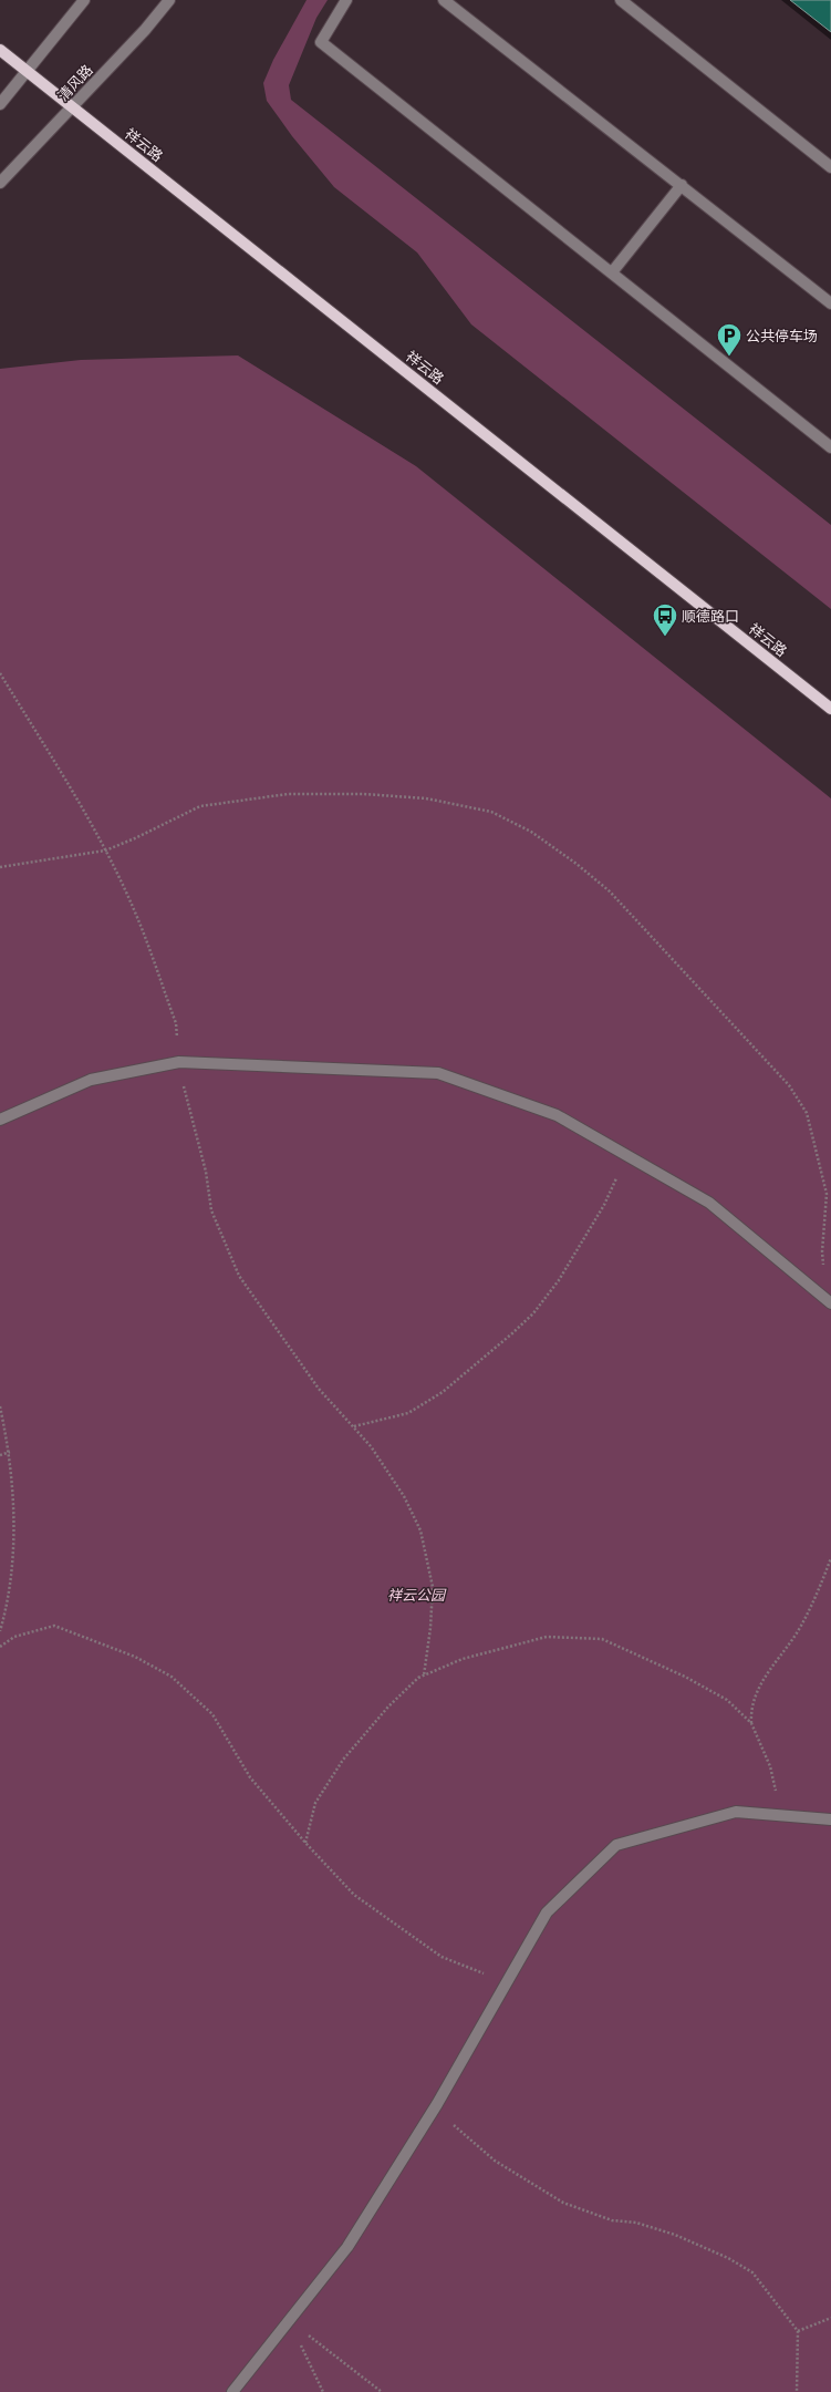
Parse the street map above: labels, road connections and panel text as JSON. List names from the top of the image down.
{
  "streets": {
    "main road": ["祥云路"],
    "street": ["清风路"]
  },
  "crossings": [
    ["清风路", "祥云路"]
  ],
  "parks": ["祥云公园"],
  "places": {
    "parking": ["公共停车场"],
    "bus stop": ["顺德路口"]
  }
}
